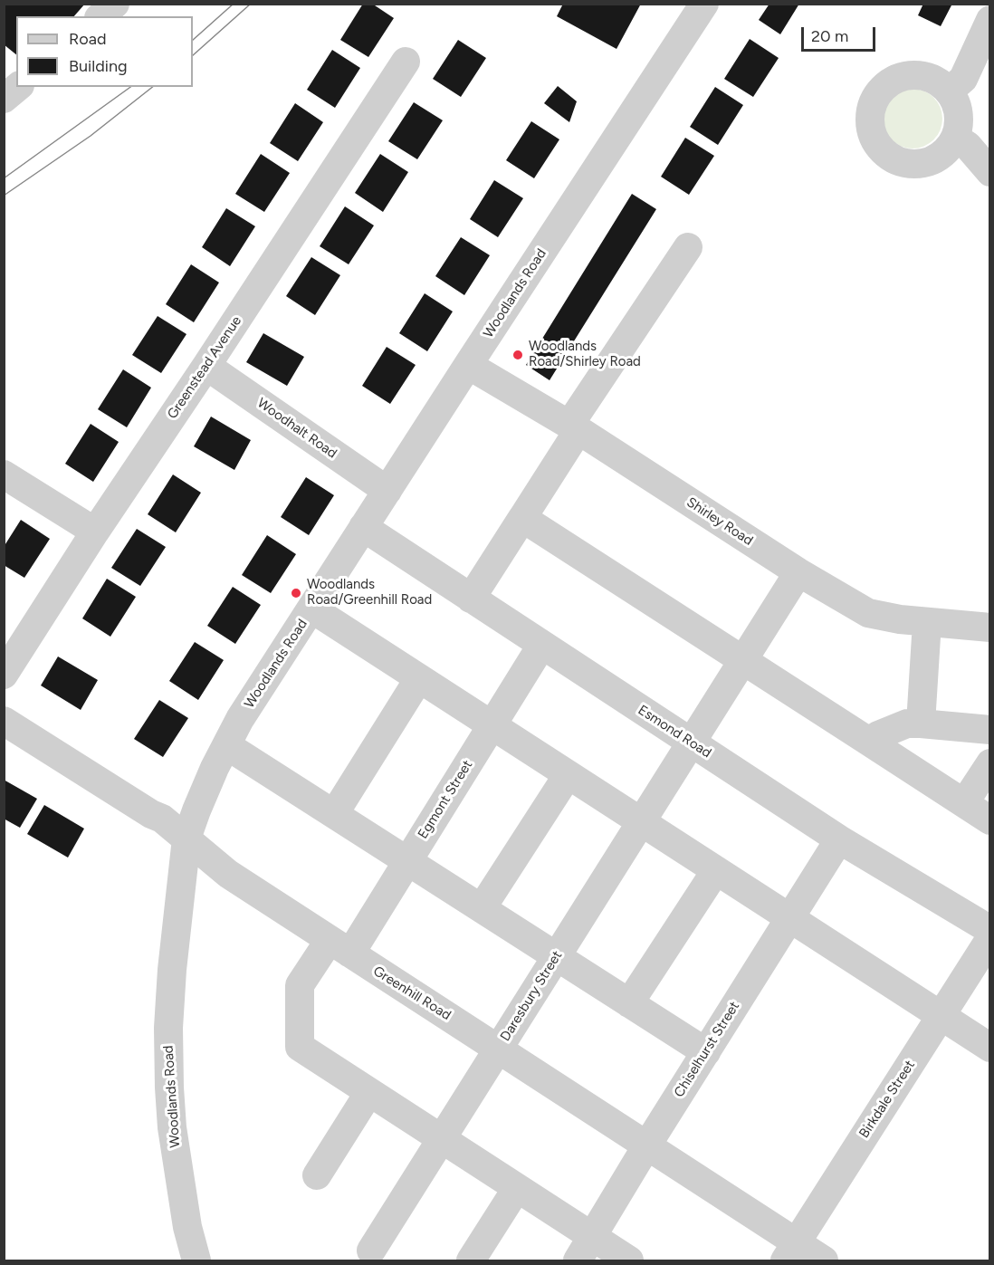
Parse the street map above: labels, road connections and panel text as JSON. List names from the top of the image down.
{
  "streets": {
    "street": [
      "Woodlands Road",
      "Greenstead Avenue",
      "Woodhalt Road",
      "Shirley Road",
      "Esmond Road",
      "Egmont Street",
      "Greenhill Road",
      "Daresbury Street",
      "Chiselhurst Street",
      "Birkdale Street"
    ]
  },
  "crossings": [
    ["Woodlands Road", "Woodhalt Road"],
    ["Woodlands Road", "Shirley Road"],
    ["Woodlands Road", "Esmond Road"],
    ["Woodlands Road", "Greenhill Road"],
    ["Greenstead Avenue", "Woodhalt Road"],
    ["Shirley Road", "Daresbury Street"],
    ["Esmond Road", "Egmont Street"],
    ["Esmond Road", "Daresbury Street"],
    ["Esmond Road", "Chiselhurst Street"],
    ["Egmont Street", "Greenhill Road"],
    ["Greenhill Road", "Daresbury Street"],
    ["Greenhill Road", "Chiselhurst Street"],
    ["Greenhill Road", "Birkdale Street"]
  ],
  "places": ["Woodlands Road/Shirley Road", "Woodlands Road/Greenhill Road"],
  "legend": ["Road", "Building"],
  "scale_bar": "20 m"
}
